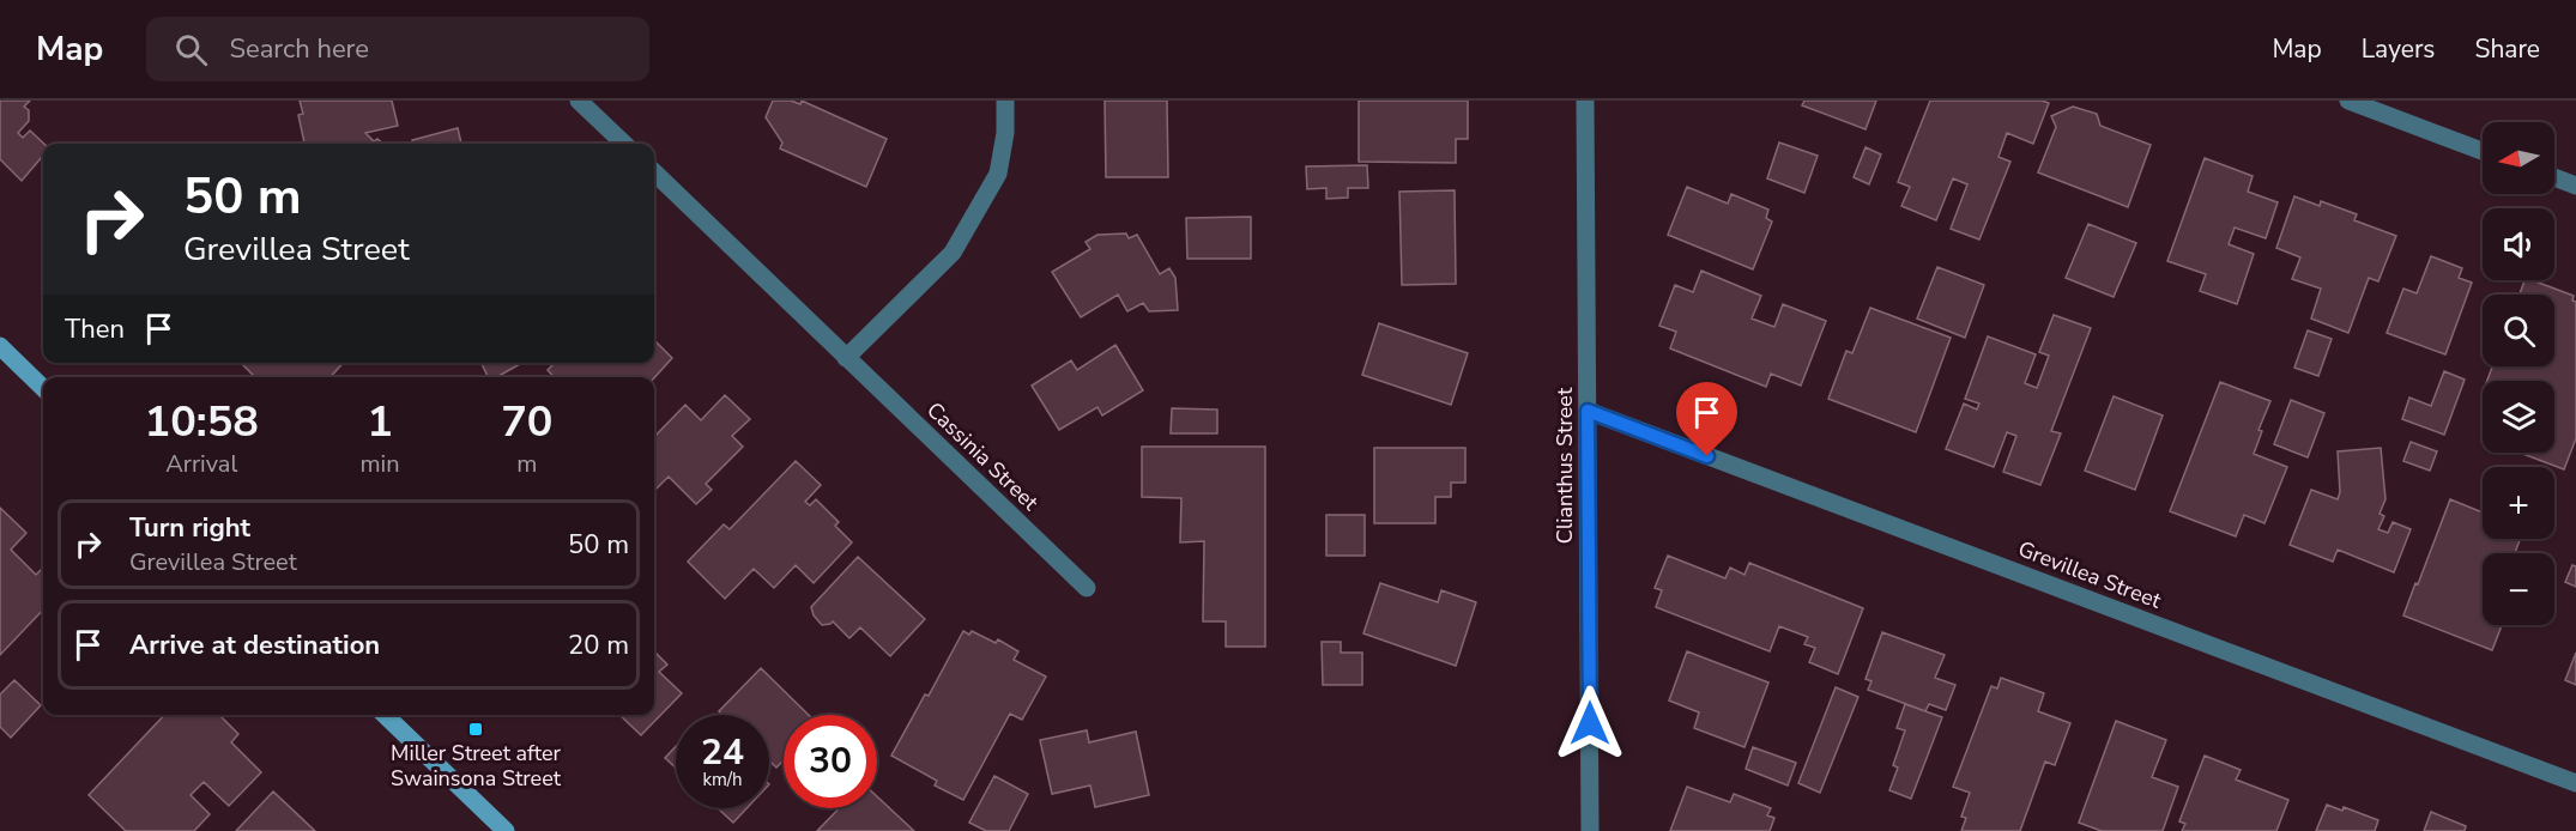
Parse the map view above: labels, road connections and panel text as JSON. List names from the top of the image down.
{
  "streets": {
    "street": ["Cassinia Street", "Clianthus Street", "Grevillea Street"]
  },
  "crossings": [
    ["Clianthus Street", "Grevillea Street"]
  ],
  "places": {
    "transit": ["Miller Street after Swainsona Street"]
  },
  "north": "left",
  "page": {
    "header": "Map",
    "search": "Search here",
    "nav": ["Map", "Layers", "Share"],
    "map_buttons": ["+", "−"],
    "turn": ["50 m", "Grevillea Street"],
    "then": "Then",
    "eta": [
      "10:58",
      "Arrival",
      "1",
      "min",
      "70",
      "m"
    ],
    "list": [
      {
        "name": "Turn right",
        "note": "Grevillea Street",
        "value": "50 m"
      },
      {
        "name": "Arrive at destination",
        "value": "20 m"
      }
    ],
    "speed": "24 km/h",
    "limit": "30"
  }
}
